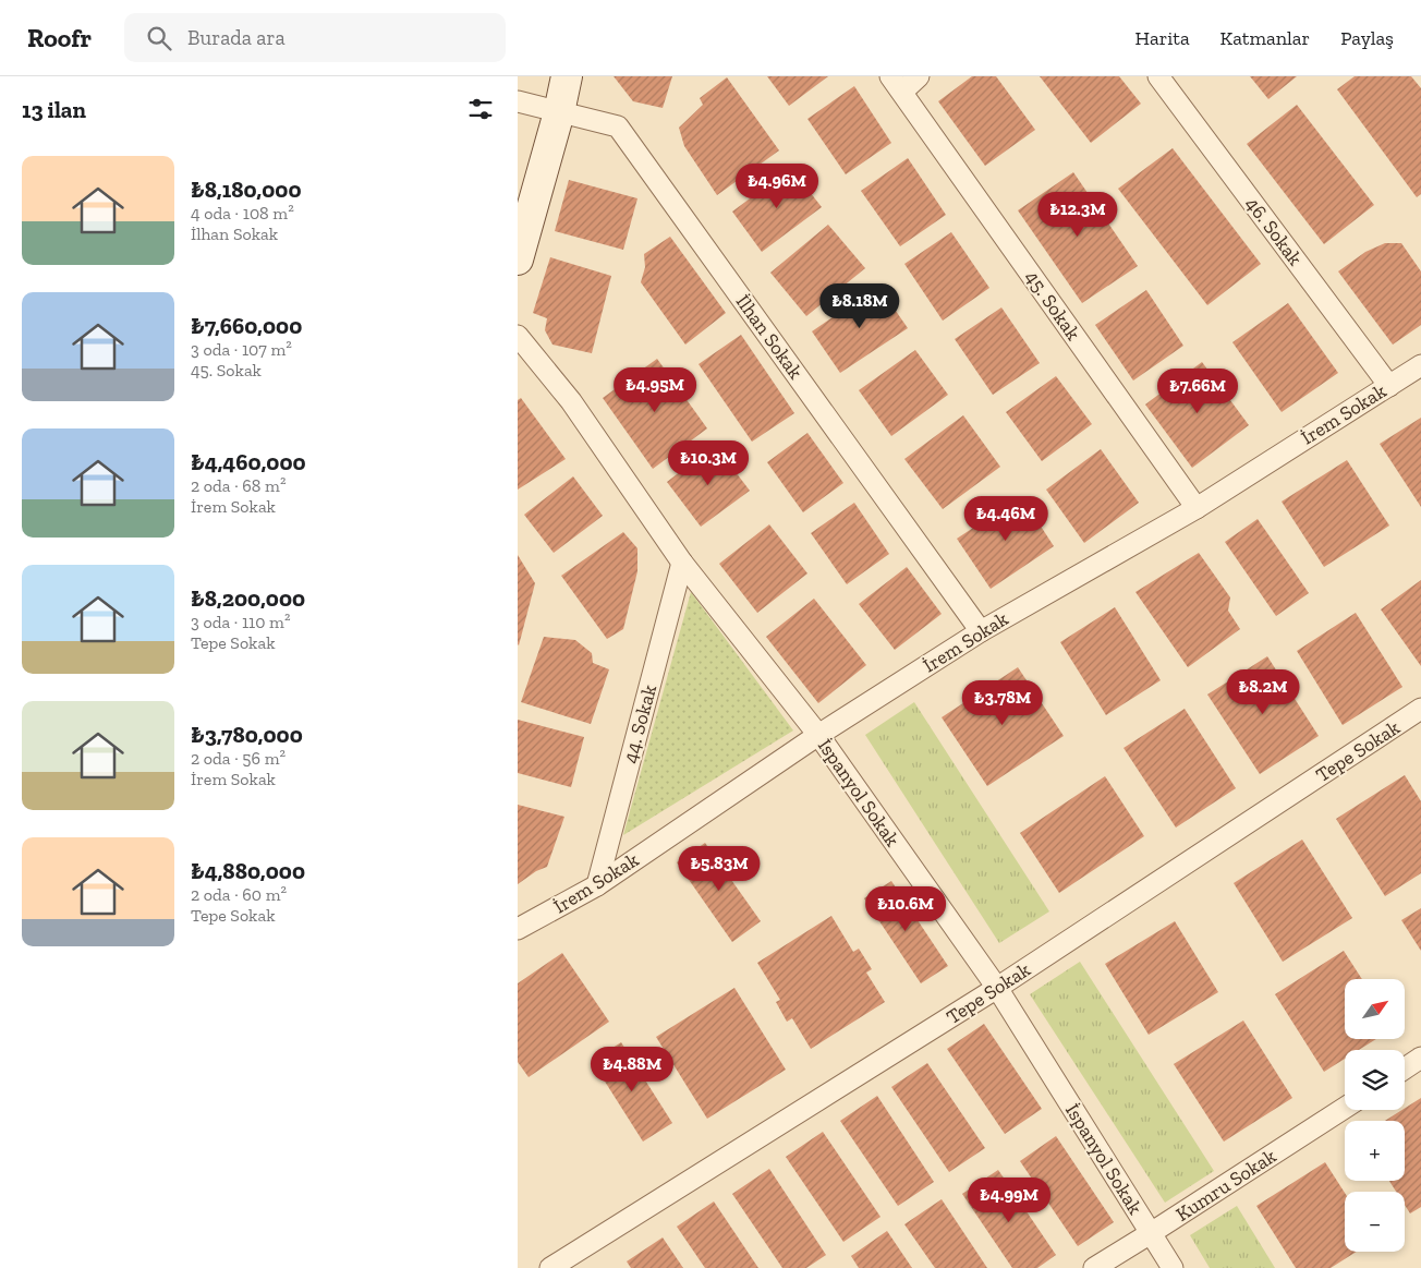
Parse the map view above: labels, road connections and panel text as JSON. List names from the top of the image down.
{
  "streets": {
    "street": [
      "46. Sokak",
      "45. Sokak",
      "İlhan Sokak",
      "İrem Sokak",
      "44. Sokak",
      "Tepe Sokak",
      "İspanyol Sokak",
      "Kumru Sokak"
    ]
  },
  "crossings": [
    ["46. Sokak", "İrem Sokak"],
    ["45. Sokak", "İrem Sokak"],
    ["İlhan Sokak", "İrem Sokak"],
    ["İrem Sokak", "44. Sokak"],
    ["İrem Sokak", "İspanyol Sokak"],
    ["44. Sokak", "İspanyol Sokak"],
    ["Tepe Sokak", "İspanyol Sokak"],
    ["İspanyol Sokak", "Kumru Sokak"]
  ],
  "north": "top right",
  "page": {
    "header": "Roofr",
    "search": "Burada ara",
    "nav": ["Harita", "Katmanlar", "Paylaş"],
    "heading": "13 ilan",
    "list": [
      {
        "name": "₺8,180,000",
        "note": "4 oda · 108 m² · İlhan Sokak"
      },
      {
        "name": "₺7,660,000",
        "note": "3 oda · 107 m² · 45. Sokak"
      },
      {
        "name": "₺4,460,000",
        "note": "2 oda · 68 m² · İrem Sokak"
      },
      {
        "name": "₺8,200,000",
        "note": "3 oda · 110 m² · Tepe Sokak"
      },
      {
        "name": "₺3,780,000",
        "note": "2 oda · 56 m² · İrem Sokak"
      },
      {
        "name": "₺4,880,000",
        "note": "2 oda · 60 m² · Tepe Sokak"
      }
    ],
    "price": [
      "₺4.96M",
      "₺12.3M",
      "₺8.18M",
      "₺4.95M",
      "₺7.66M",
      "₺10.3M",
      "₺4.46M",
      "₺8.2M",
      "₺3.78M",
      "₺5.83M",
      "₺10.6M",
      "₺4.88M",
      "₺4.99M"
    ],
    "map_buttons": ["+", "−"]
  }
}
